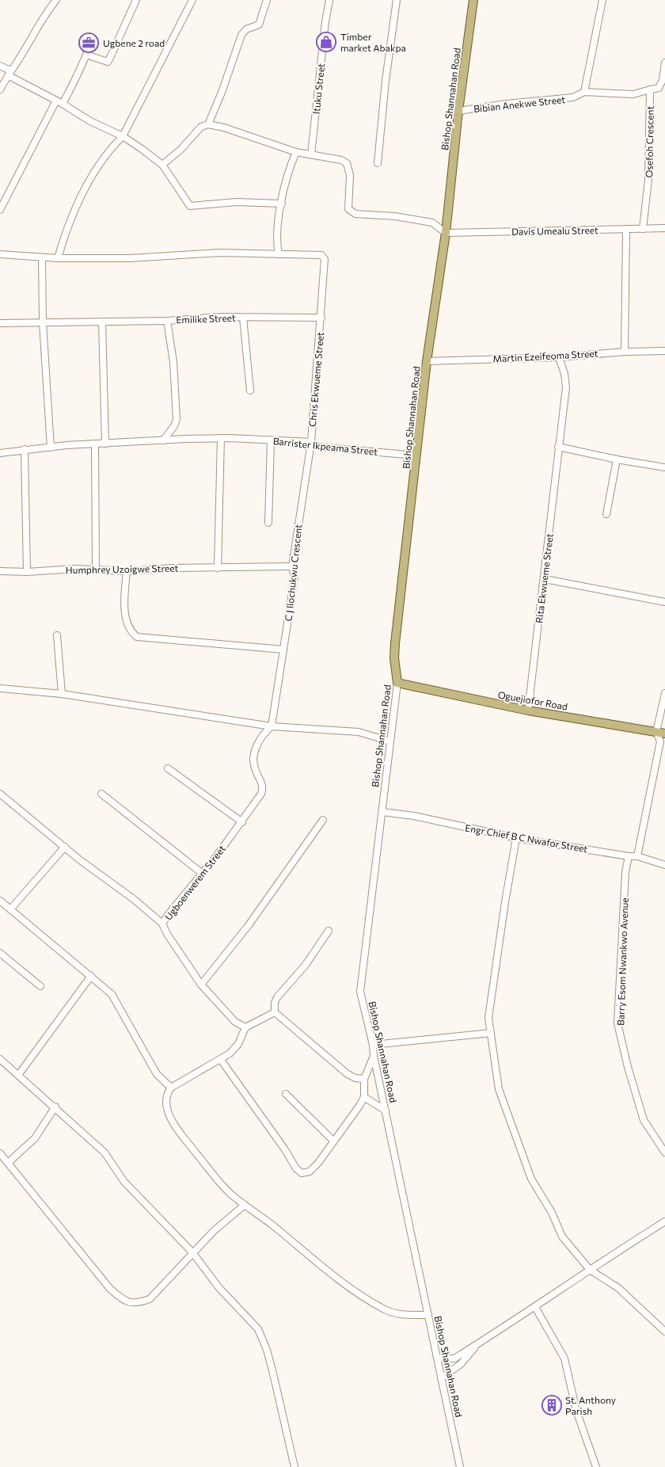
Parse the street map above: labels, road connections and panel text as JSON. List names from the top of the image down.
{
  "streets": {
    "main road": ["Bishop Shannahan Road", "Oguejiofor Road"],
    "street": [
      "Ituku Street",
      "Bibian Anekwe Street",
      "Osefoh Crescent",
      "Davis Umealu Street",
      "Emilike Street",
      "Martin Ezeifeoma Street",
      "Chris Ekwueme Street",
      "Barrister Ikpeama Street",
      "Humphrey Uzoigwe Street",
      "C J Ilochukwu Crescent",
      "Rita Ekwueme Street",
      "Engr Chief B C Nwafor Street",
      "Ugboenwerem Street",
      "Barry Esom Nwankwo Avenue"
    ]
  },
  "crossings": [
    ["Bishop Shannahan Road", "Bibian Anekwe Street"],
    ["Bishop Shannahan Road", "Davis Umealu Street"],
    ["Bishop Shannahan Road", "Martin Ezeifeoma Street"],
    ["Bishop Shannahan Road", "Barrister Ikpeama Street"],
    ["Bishop Shannahan Road", "Oguejiofor Road"],
    ["Bishop Shannahan Road", "Engr Chief B C Nwafor Street"],
    ["Bibian Anekwe Street", "Osefoh Crescent"],
    ["Osefoh Crescent", "Davis Umealu Street"],
    ["Emilike Street", "Chris Ekwueme Street"],
    ["Emilike Street", "Barrister Ikpeama Street"],
    ["Martin Ezeifeoma Street", "Rita Ekwueme Street"],
    ["Chris Ekwueme Street", "Barrister Ikpeama Street"],
    ["Chris Ekwueme Street", "C J Ilochukwu Crescent"],
    ["Barrister Ikpeama Street", "C J Ilochukwu Crescent"],
    ["Humphrey Uzoigwe Street", "C J Ilochukwu Crescent"],
    ["C J Ilochukwu Crescent", "Ugboenwerem Street"],
    ["Rita Ekwueme Street", "Oguejiofor Road"],
    ["Engr Chief B C Nwafor Street", "Barry Esom Nwankwo Avenue"]
  ],
  "places": {
    "shop": ["Timber market Abakpa"],
    "office": ["Ugbene 2 road"],
    "building": ["St. Anthony Parish"]
  }
}
